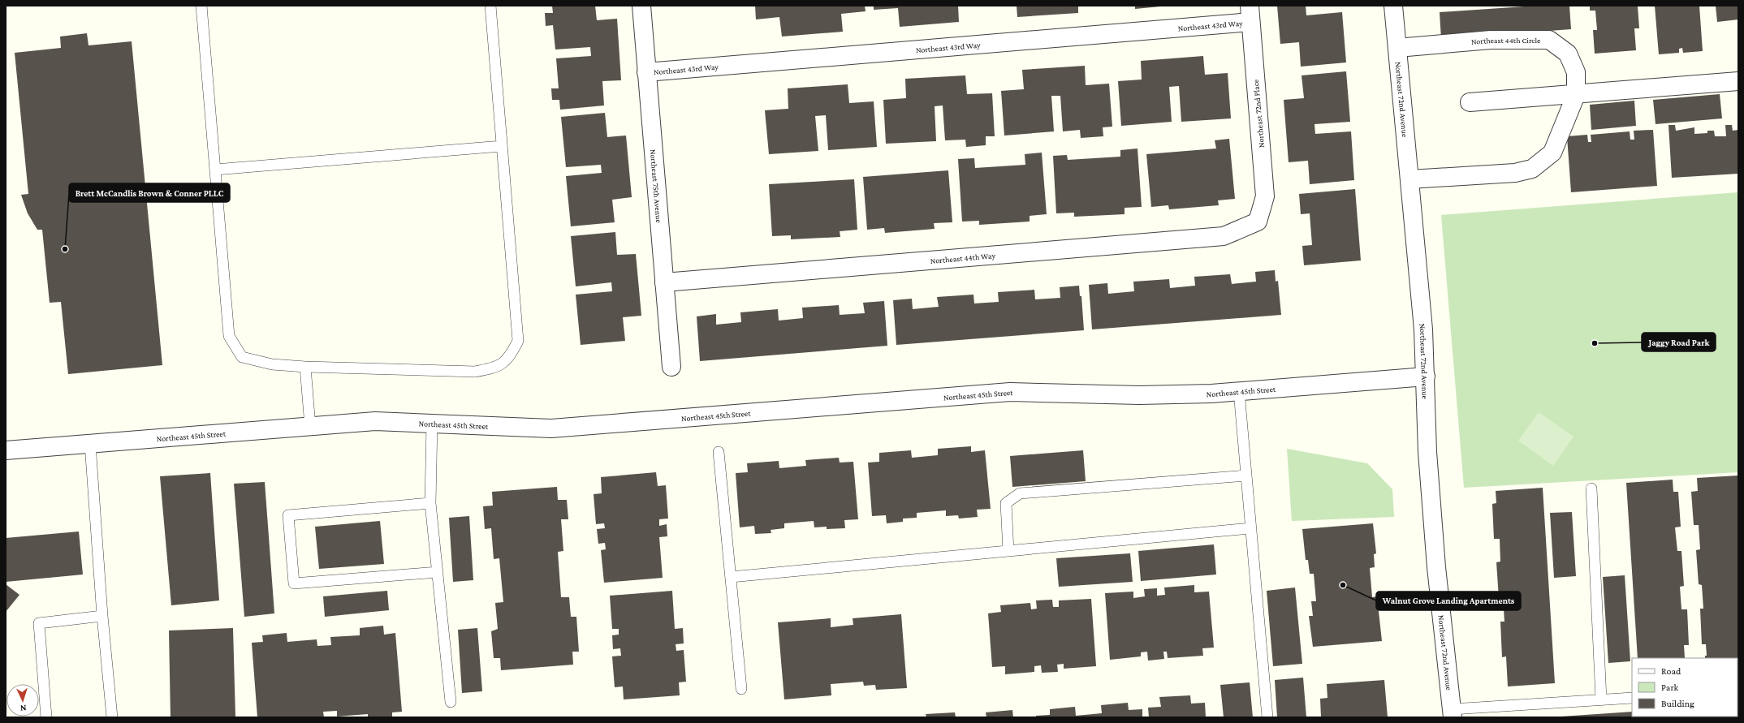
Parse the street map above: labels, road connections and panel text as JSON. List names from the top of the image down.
{
  "streets": {
    "street": [
      "Northeast 43rd Way",
      "Northeast 44th Circle",
      "Northeast 72nd Avenue",
      "Northeast 72nd Place",
      "Northeast 75th Avenue",
      "Northeast 44th Way",
      "Northeast 45th Street"
    ]
  },
  "crossings": [
    ["Northeast 43rd Way", "Northeast 72nd Place"],
    ["Northeast 43rd Way", "Northeast 75th Avenue"],
    ["Northeast 44th Circle", "Northeast 72nd Avenue"],
    ["Northeast 72nd Avenue", "Northeast 45th Street"],
    ["Northeast 72nd Place", "Northeast 44th Way"],
    ["Northeast 75th Avenue", "Northeast 44th Way"]
  ],
  "places": ["Brett McCandlis Brown & Conner PLLC", "Jaggy Road Park", "Walnut Grove Landing Apartments"],
  "legend": ["Road", "Park", "Building"],
  "north": "bottom"
}
